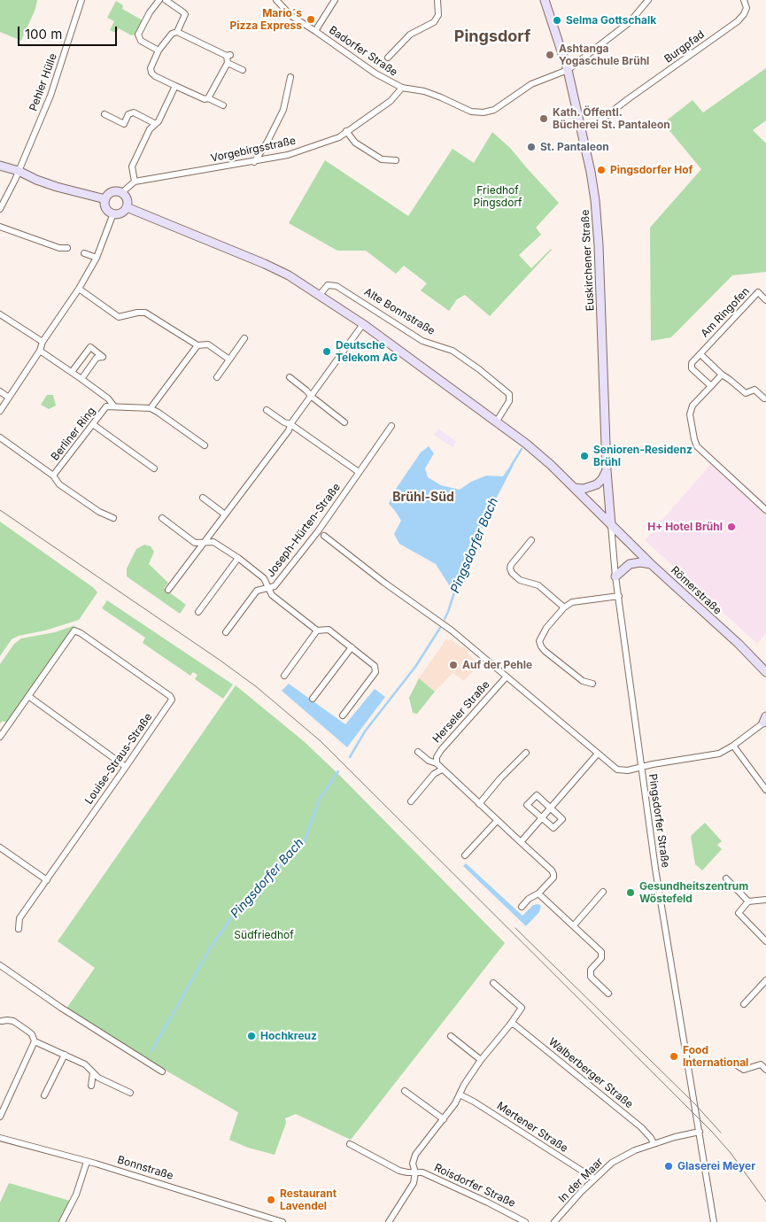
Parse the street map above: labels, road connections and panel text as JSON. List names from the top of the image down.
{
  "streets": {
    "main road": ["Euskirchener Straße", "Römerstraße"],
    "street": [
      "Burgpfad",
      "Badorfer Straße",
      "Pehler Hülle",
      "Vorgebirgsstraße",
      "Alte Bonnstraße",
      "Am Ringofen",
      "Berliner Ring",
      "Joseph-Hürten-Straße",
      "Herseler Straße",
      "Louise-Straus-Straße",
      "Pingsdorfer Straße",
      "Walberberger Straße",
      "Mertener Straße",
      "Bonnstraße",
      "In der Maar",
      "Roisdorfer Straße"
    ]
  },
  "crossings": [
    ["Badorfer Straße", "Vorgebirgsstraße"],
    ["Badorfer Straße", "Euskirchener Straße"],
    ["Euskirchener Straße", "Römerstraße"],
    ["Euskirchener Straße", "Pingsdorfer Straße"],
    ["Römerstraße", "Pingsdorfer Straße"],
    ["Pingsdorfer Straße", "In der Maar"],
    ["Walberberger Straße", "In der Maar"],
    ["Mertener Straße", "In der Maar"]
  ],
  "districts": ["Pingsdorf", "Brühl-Süd"],
  "water": ["Pingsdorfer Bach"],
  "parks": ["Friedhof Pingsdorf", "Südfriedhof"],
  "places": [
    "Mario´s Pizza Express",
    "Selma Gottschalk",
    "Ashtanga Yogaschule Brühl",
    "Kath. Öffentl. Bücherei St. Pantaleon",
    "St. Pantaleon",
    "Pingsdorfer Hof",
    "Deutsche Telekom AG",
    "Senioren-Residenz Brühl",
    "H+ Hotel Brühl",
    "Auf der Pehle",
    "Gesundheitszentrum Wöstefeld",
    "Hochkreuz",
    "Food International",
    "Glaserei Meyer",
    "Restaurant Lavendel"
  ],
  "scale_bar": "100 m"
}
